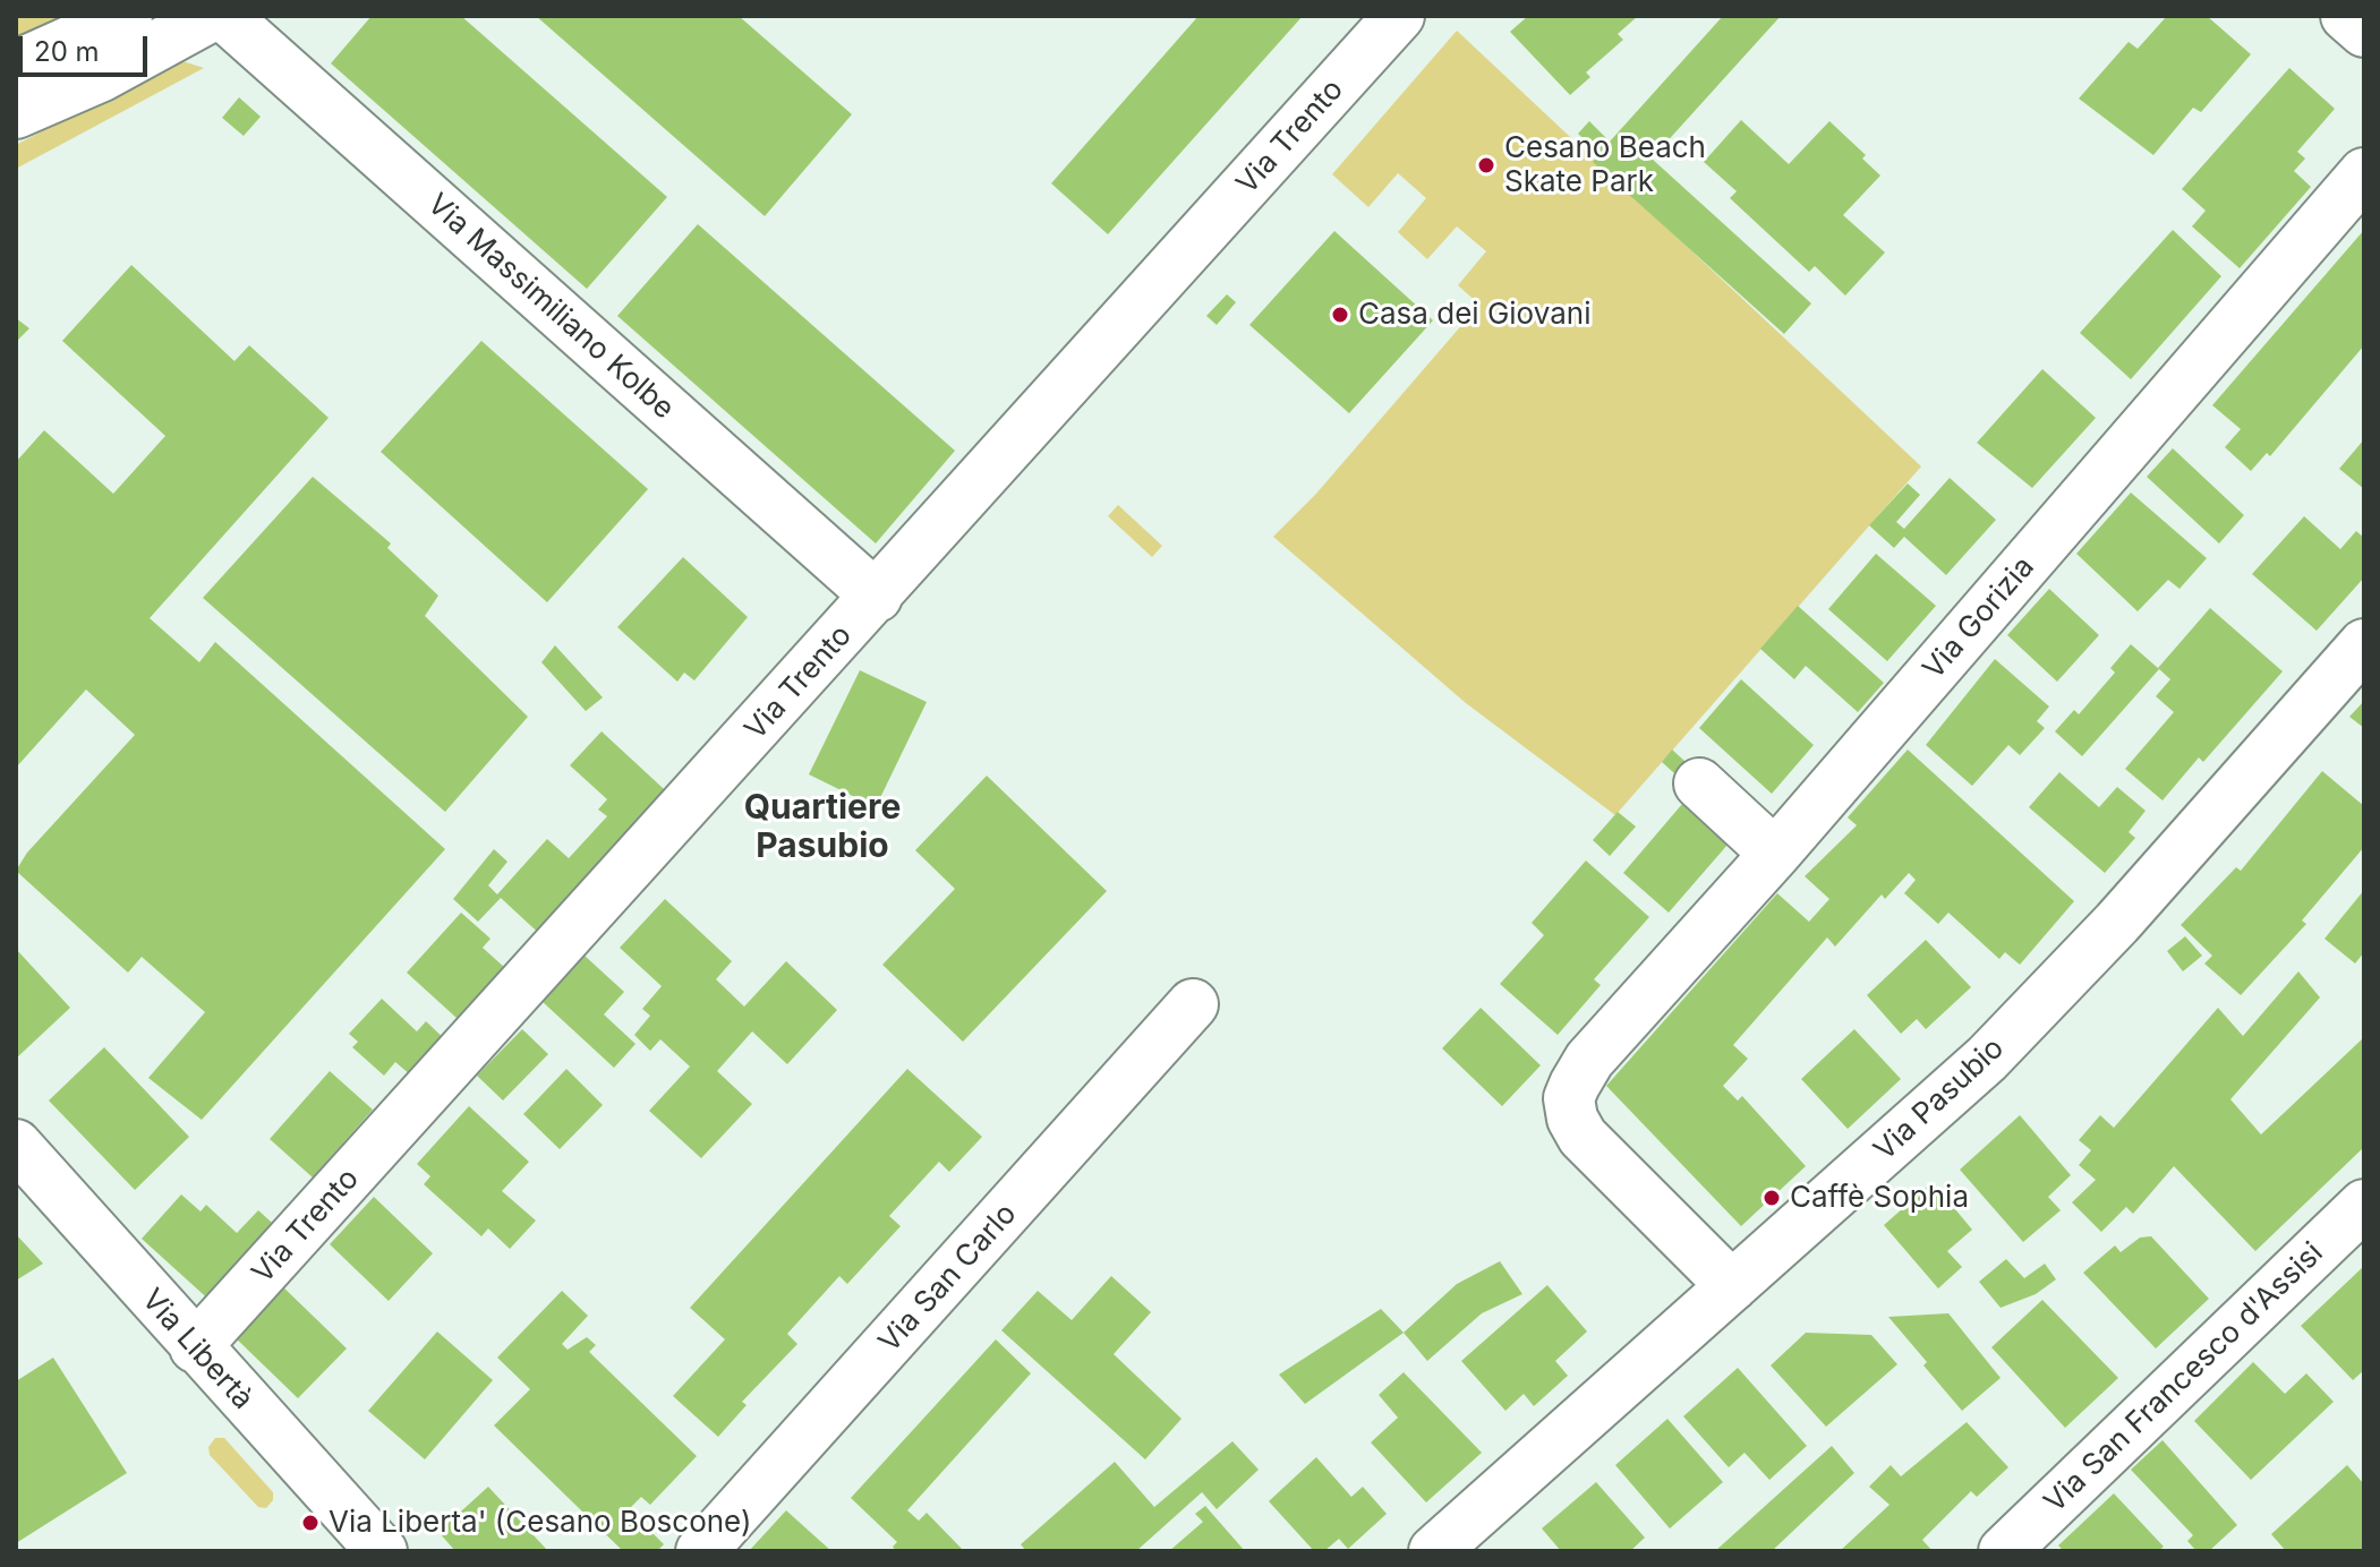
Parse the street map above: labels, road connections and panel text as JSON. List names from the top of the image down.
{
  "streets": {
    "street": [
      "Via Trento",
      "Via Massimiliano Kolbe",
      "Via Gorizia",
      "Via Pasubio",
      "Via San Carlo",
      "Via Libertà",
      "Via San Francesco d'Assisi"
    ]
  },
  "crossings": [
    ["Via Trento", "Via Massimiliano Kolbe"],
    ["Via Trento", "Via Libertà"],
    ["Via Gorizia", "Via Pasubio"]
  ],
  "districts": ["Quartiere Pasubio"],
  "places": [
    "Cesano Beach Skate Park",
    "Casa dei Giovani",
    "Caffè Sophia",
    "Via Liberta' (Cesano Boscone)"
  ],
  "scale_bar": "20 m"
}
